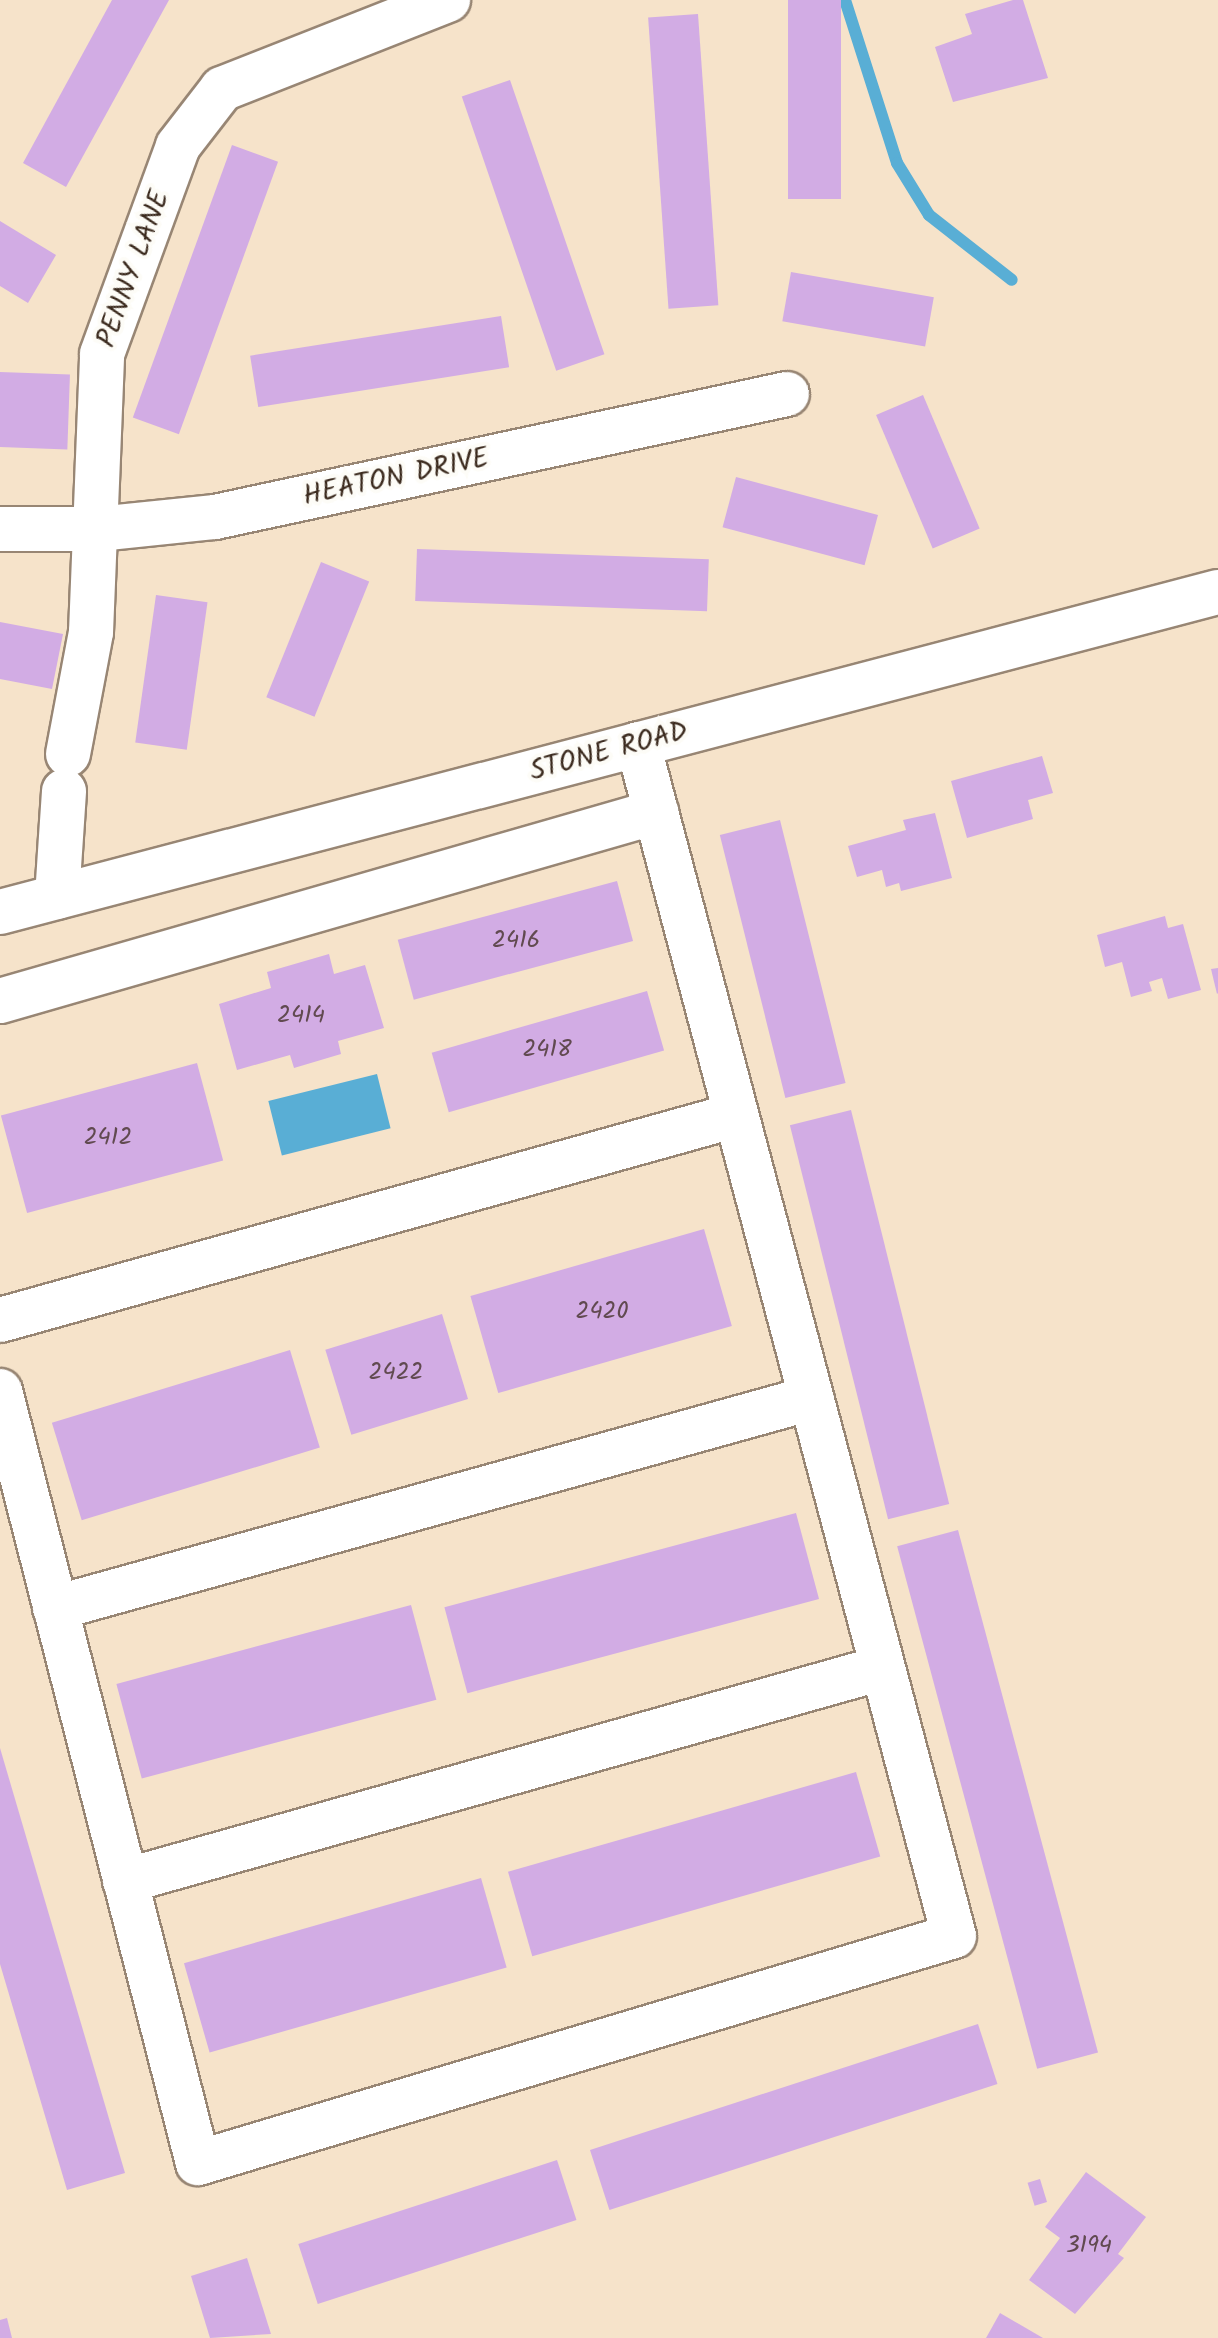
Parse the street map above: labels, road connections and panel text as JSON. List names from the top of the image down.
{
  "streets": {
    "street": ["PENNY LANE", "HEATON DRIVE", "STONE ROAD"]
  },
  "crossings": [
    ["PENNY LANE", "HEATON DRIVE"],
    ["PENNY LANE", "STONE ROAD"]
  ],
  "house_numbers": [
    "2416",
    "2414",
    "2418",
    "2412",
    "2420",
    "2422",
    "3194"
  ]
}
